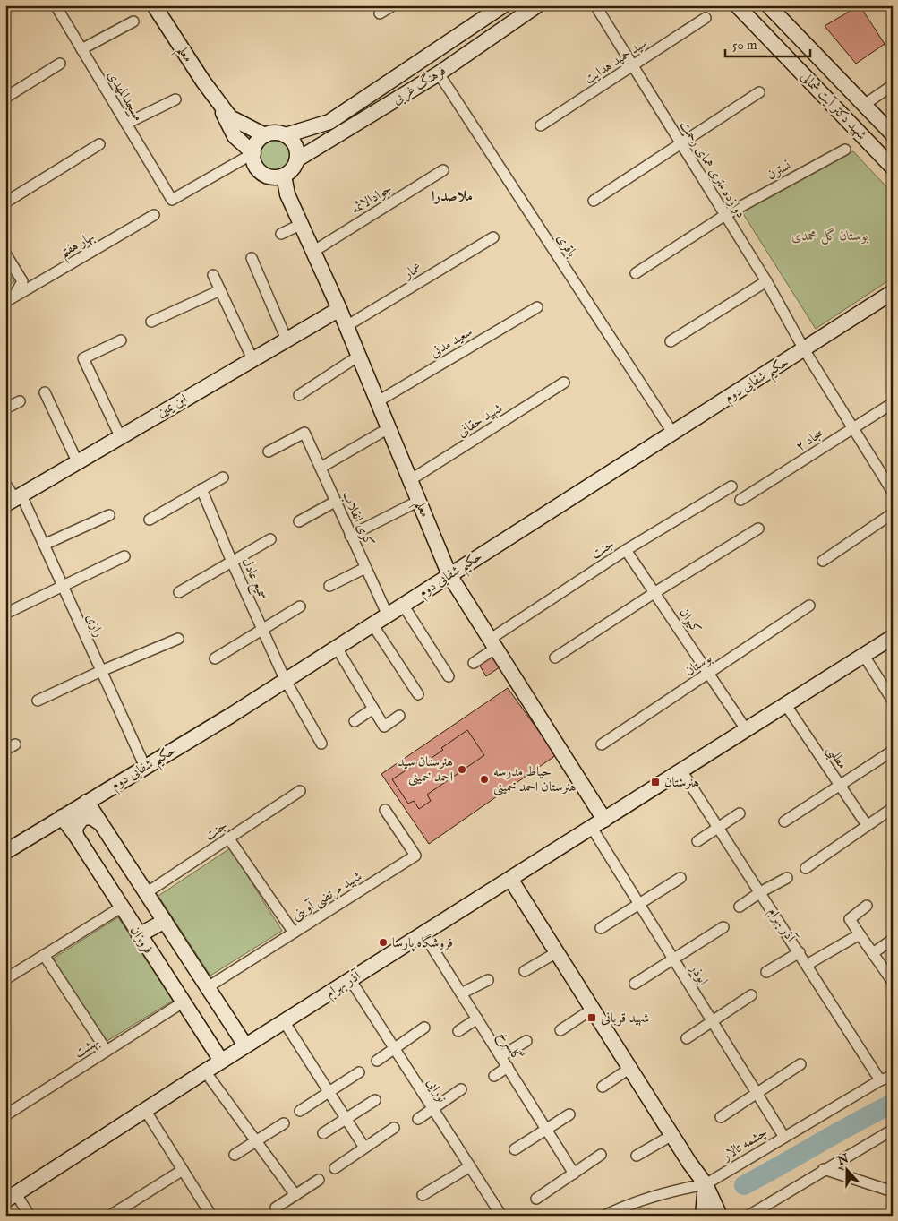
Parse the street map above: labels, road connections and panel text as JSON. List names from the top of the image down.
{
  "streets": {
    "street": [
      "معلم",
      "سید حمید هدایت",
      "فرهنگ غربی",
      "مسجدالمهدی",
      "شهید دکتر آیت شمالی",
      "دوازده متری همای رحمت",
      "نسترن",
      "جوادالائمه",
      "بهار هفتم",
      "باقری",
      "عمار",
      "سعید مدنی",
      "حکیم شفایی دوم",
      "ابن یمین",
      "شهید حقانی",
      "سجاد ۲",
      "کوی انقلاب",
      "جنت",
      "سمیع عادل",
      "کیوان",
      "رازی",
      "بوستان",
      "مطلبی",
      "شهید مرتضی آوینی",
      "آذر بهرام",
      "فروزان",
      "ابوذر",
      "گلسرخ",
      "بهشت",
      "نورایی",
      "چشمه تالار"
    ]
  },
  "crossings": [
    ["معلم", "فرهنگ غربی"],
    ["معلم", "مسجدالمهدی"],
    ["معلم", "جوادالائمه"],
    ["معلم", "عمار"],
    ["معلم", "سعید مدنی"],
    ["معلم", "حکیم شفایی دوم"],
    ["معلم", "ابن یمین"],
    ["معلم", "شهید حقانی"],
    ["معلم", "جنت"],
    ["معلم", "آذر بهرام"],
    ["سید حمید هدایت", "دوازده متری همای رحمت"],
    ["فرهنگ غربی", "مسجدالمهدی"],
    ["فرهنگ غربی", "باقری"],
    ["دوازده متری همای رحمت", "نسترن"],
    ["دوازده متری همای رحمت", "حکیم شفایی دوم"],
    ["دوازده متری همای رحمت", "سجاد ۲"],
    ["باقری", "حکیم شفایی دوم"],
    ["حکیم شفایی دوم", "کوی انقلاب"],
    ["حکیم شفایی دوم", "سمیع عادل"],
    ["حکیم شفایی دوم", "رازی"],
    ["حکیم شفایی دوم", "فروزان"],
    ["ابن یمین", "رازی"],
    ["جنت", "کیوان"],
    ["کیوان", "بوستان"],
    ["کیوان", "آذر بهرام"],
    ["مطلبی", "آذر بهرام"],
    ["آذر بهرام", "فروزان"],
    ["آذر بهرام", "ابوذر"],
    ["آذر بهرام", "گلسرخ"],
    ["آذر بهرام", "نورایی"],
    ["آذر بهرام", "چشمه تالار"],
    ["فروزان", "بهشت"],
    ["ابوذر", "چشمه تالار"]
  ],
  "districts": ["ملاصدرا"],
  "parks": ["بوستان گل محمدی"],
  "places": {
    "other": ["هنرستان سید احمد خمینی", "حیاط مدرسه هنرستان احمد خمینی", "فروشگاه پارسا"],
    "transit": ["هنرستان", "شهید قربانی"]
  },
  "scale_bar": "50 m",
  "north": "top"
}
